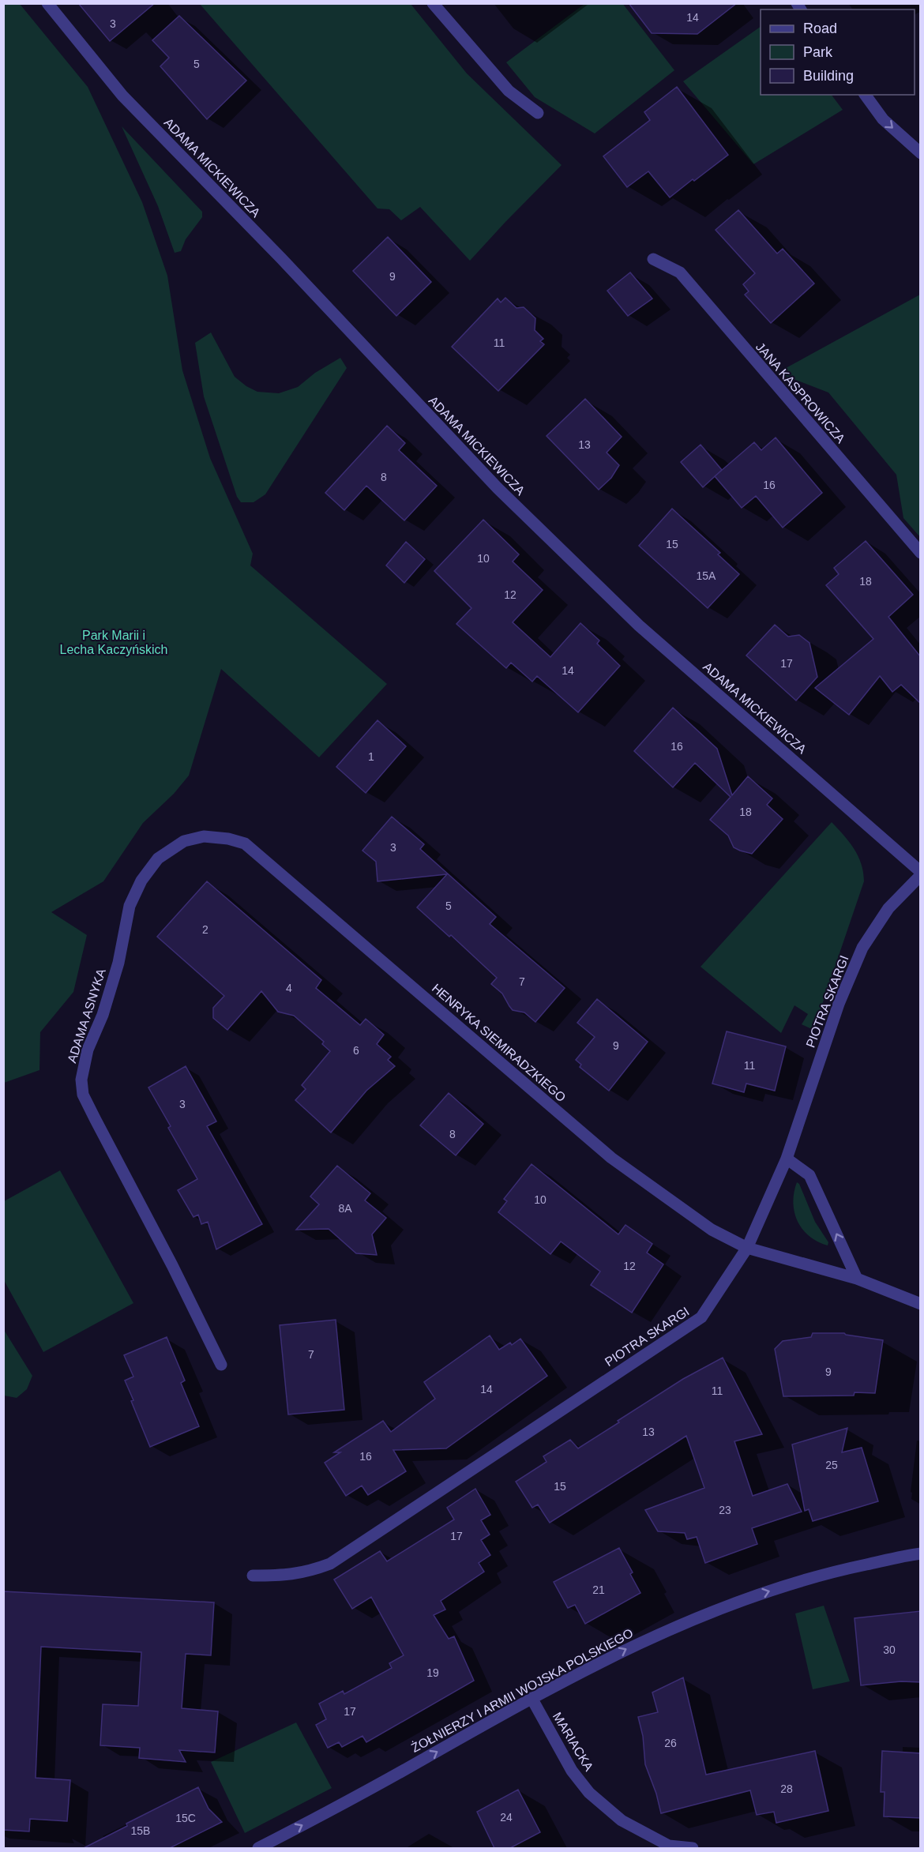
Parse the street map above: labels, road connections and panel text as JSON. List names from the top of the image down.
{
  "streets": {
    "street": [
      "ADAMA MICKIEWICZA",
      "JANA KASPROWICZA",
      "PIOTRA SKARGI",
      "ADAMA ASNYKA",
      "HENRYKA SIEMIRADZKIEGO",
      "ŻOŁNIERZY I ARMII WOJSKA POLSKIEGO",
      "MARIACKA"
    ]
  },
  "crossings": [
    ["ADAMA MICKIEWICZA", "PIOTRA SKARGI"],
    ["PIOTRA SKARGI", "HENRYKA SIEMIRADZKIEGO"],
    ["ADAMA ASNYKA", "HENRYKA SIEMIRADZKIEGO"],
    ["ŻOŁNIERZY I ARMII WOJSKA POLSKIEGO", "MARIACKA"]
  ],
  "one_way": ["ŻOŁNIERZY I ARMII WOJSKA POLSKIEGO"],
  "parks": ["Park Marii i Lecha Kaczyńskich"],
  "house_numbers": [
    "14",
    "3",
    "5",
    "9",
    "11",
    "13",
    "8",
    "16",
    "15",
    "10",
    "15A",
    "18",
    "12",
    "17",
    "14",
    "16",
    "1",
    "18",
    "3",
    "5",
    "2",
    "7",
    "4",
    "9",
    "6",
    "11",
    "3",
    "8",
    "10",
    "8A",
    "12",
    "7",
    "9",
    "14",
    "11",
    "13",
    "16",
    "25",
    "15",
    "23",
    "17",
    "21",
    "30",
    "19",
    "17",
    "26",
    "28",
    "24",
    "15C",
    "15B"
  ],
  "legend": ["Road", "Park", "Building"]
}
